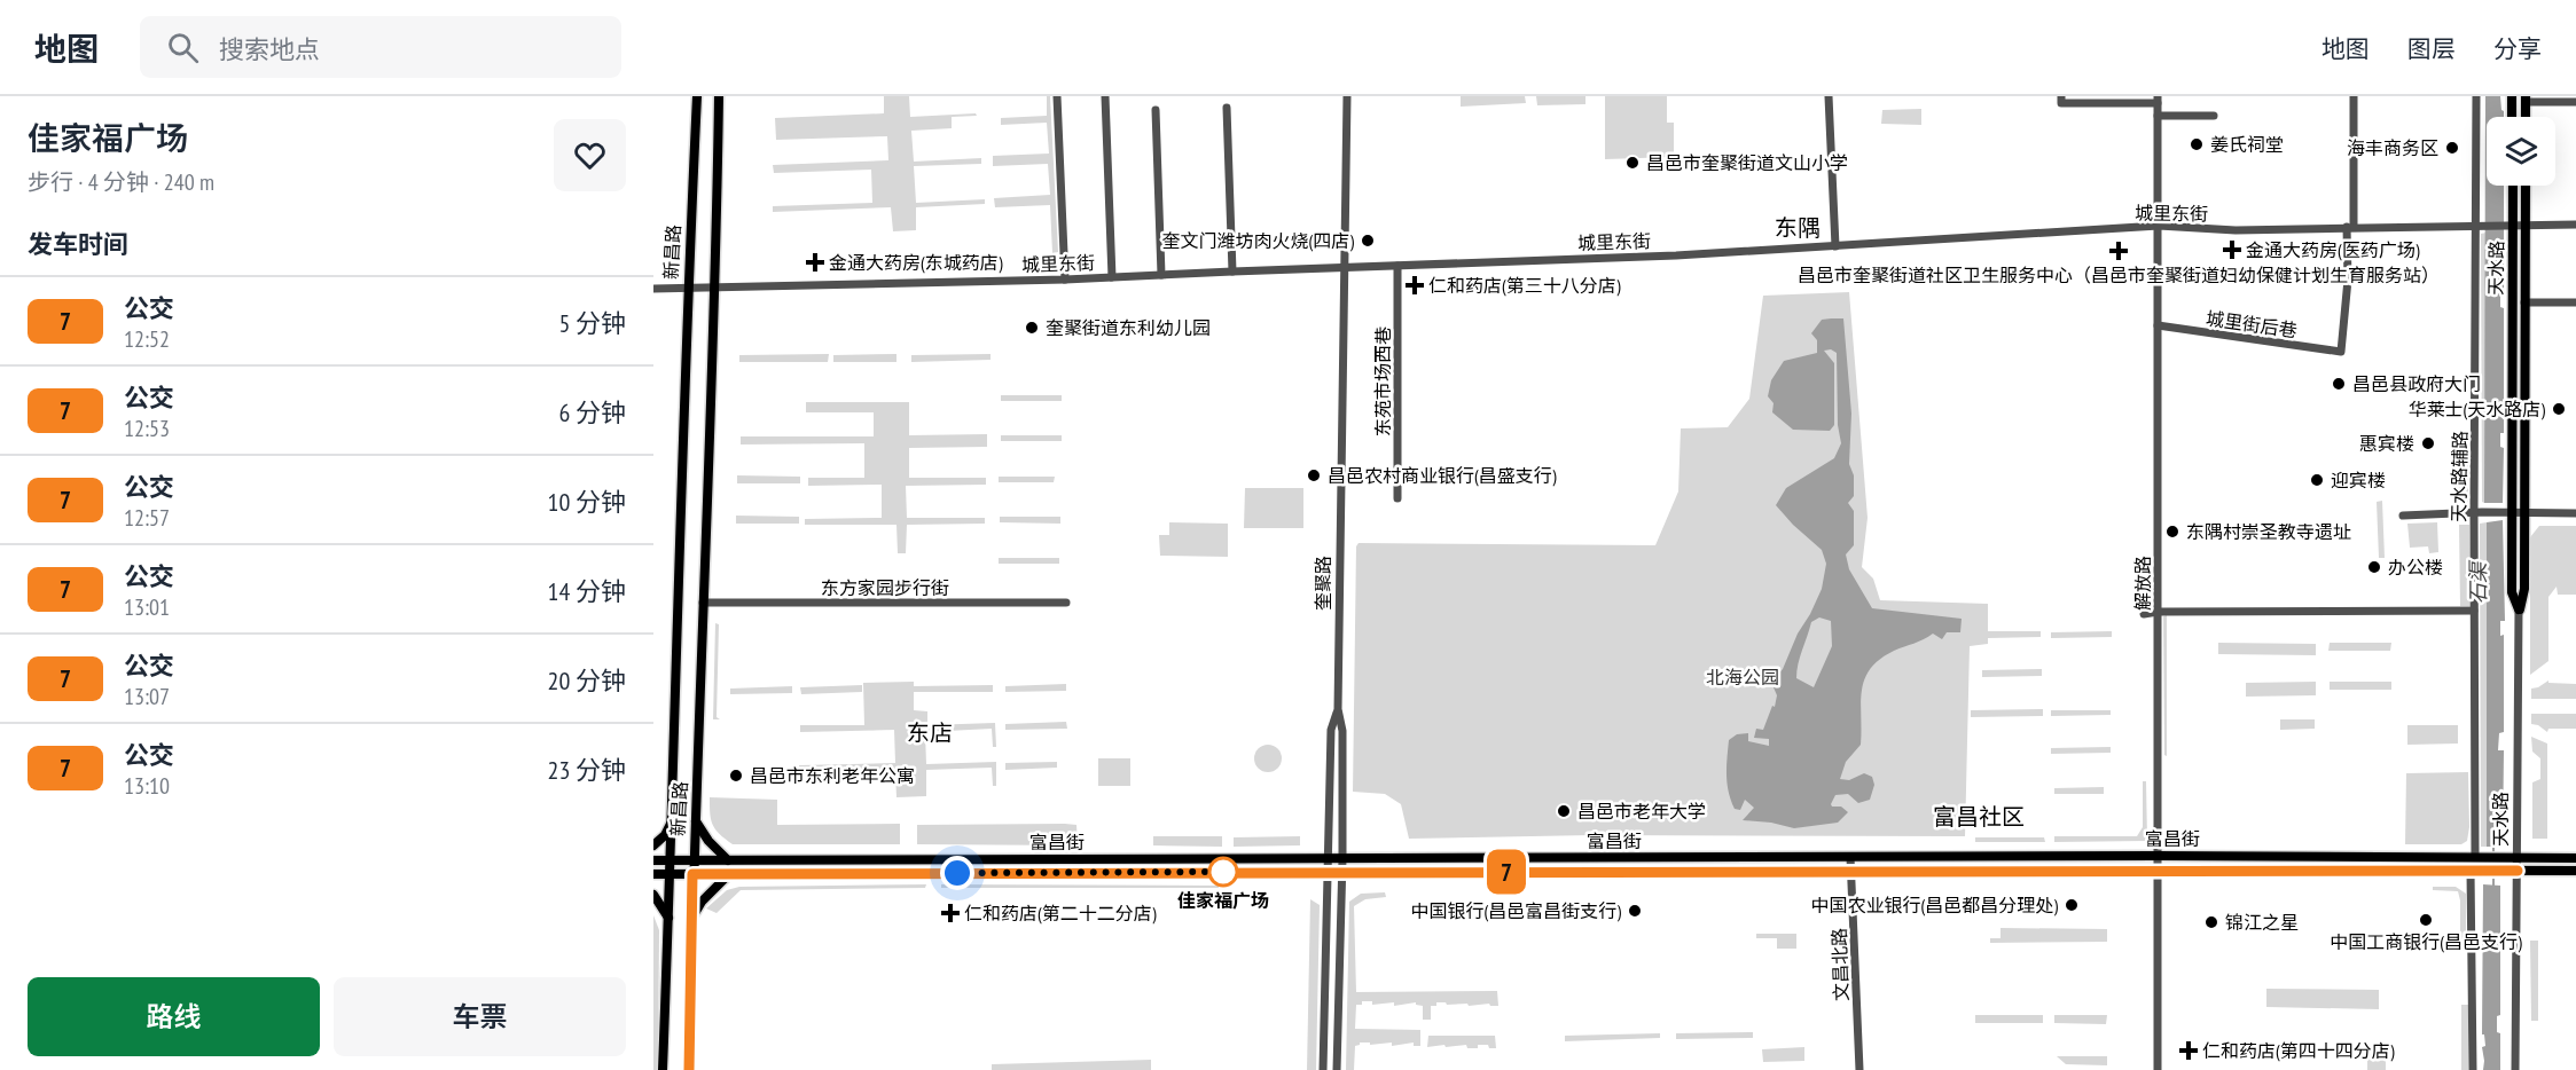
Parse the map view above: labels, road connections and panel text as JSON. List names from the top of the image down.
{
  "streets": {
    "main road": ["新昌路", "天水路", "富昌街"],
    "street": [
      "城里东街",
      "城里街后巷",
      "东苑市场西巷",
      "天水路辅路",
      "奎聚路",
      "解放路",
      "东方家园步行街",
      "文昌北路"
    ]
  },
  "crossings": [
    ["城里东街", "新昌路"],
    ["城里东街", "天水路"],
    ["城里东街", "城里街后巷"],
    ["城里东街", "东苑市场西巷"],
    ["城里东街", "天水路辅路"],
    ["城里东街", "奎聚路"],
    ["城里东街", "解放路"],
    ["新昌路", "东方家园步行街"],
    ["新昌路", "富昌街"],
    ["天水路", "富昌街"],
    ["城里街后巷", "解放路"],
    ["天水路辅路", "富昌街"],
    ["奎聚路", "富昌街"],
    ["解放路", "富昌街"],
    ["富昌街", "文昌北路"]
  ],
  "districts": ["东隅", "东店", "富昌社区"],
  "water": ["石渠"],
  "parks": ["北海公园"],
  "places": {
    "other": [
      "姜氏祠堂",
      "海丰商务区",
      "昌邑市奎聚街道文山小学",
      "奎文门潍坊肉火烧(四店)",
      "奎聚街道东利幼儿园",
      "昌邑县政府大门",
      "华莱士(天水路店)",
      "惠宾楼",
      "昌邑农村商业银行(昌盛支行)",
      "迎宾楼",
      "东隅村崇圣教寺遗址",
      "办公楼",
      "昌邑市东利老年公寓",
      "昌邑市老年大学",
      "佳家福广场",
      "中国农业银行(昌邑都昌分理处)",
      "中国银行(昌邑富昌街支行)",
      "中国工商银行(昌邑支行)",
      "锦江之星"
    ],
    "health": [
      "金通大药房(医药广场)",
      "昌邑市奎聚街道社区卫生服务中心（昌邑市奎聚街道妇幼保健计划生育服务站）",
      "金通大药房(东城药店)",
      "仁和药店(第三十八分店)",
      "仁和药店(第二十二分店)",
      "仁和药店(第四十四分店)"
    ]
  },
  "lines": ["bus line 7"],
  "page": {
    "header": "地图",
    "search": "搜索地点",
    "nav": ["地图", "图层", "分享"],
    "heading": [
      ["佳家福广场", "步行 · 4 分钟 · 240 m"],
      "发车时间"
    ],
    "on_map": "7",
    "list": [
      {
        "mark": "7",
        "name": "公交",
        "note": "12:52",
        "value": "5 分钟"
      },
      {
        "mark": "7",
        "name": "公交",
        "note": "12:53",
        "value": "6 分钟"
      },
      {
        "mark": "7",
        "name": "公交",
        "note": "12:57",
        "value": "10 分钟"
      },
      {
        "mark": "7",
        "name": "公交",
        "note": "13:01",
        "value": "14 分钟"
      },
      {
        "mark": "7",
        "name": "公交",
        "note": "13:07",
        "value": "20 分钟"
      },
      {
        "mark": "7",
        "name": "公交",
        "note": "13:10",
        "value": "23 分钟"
      }
    ],
    "buttons": ["路线", "车票"]
  }
}
